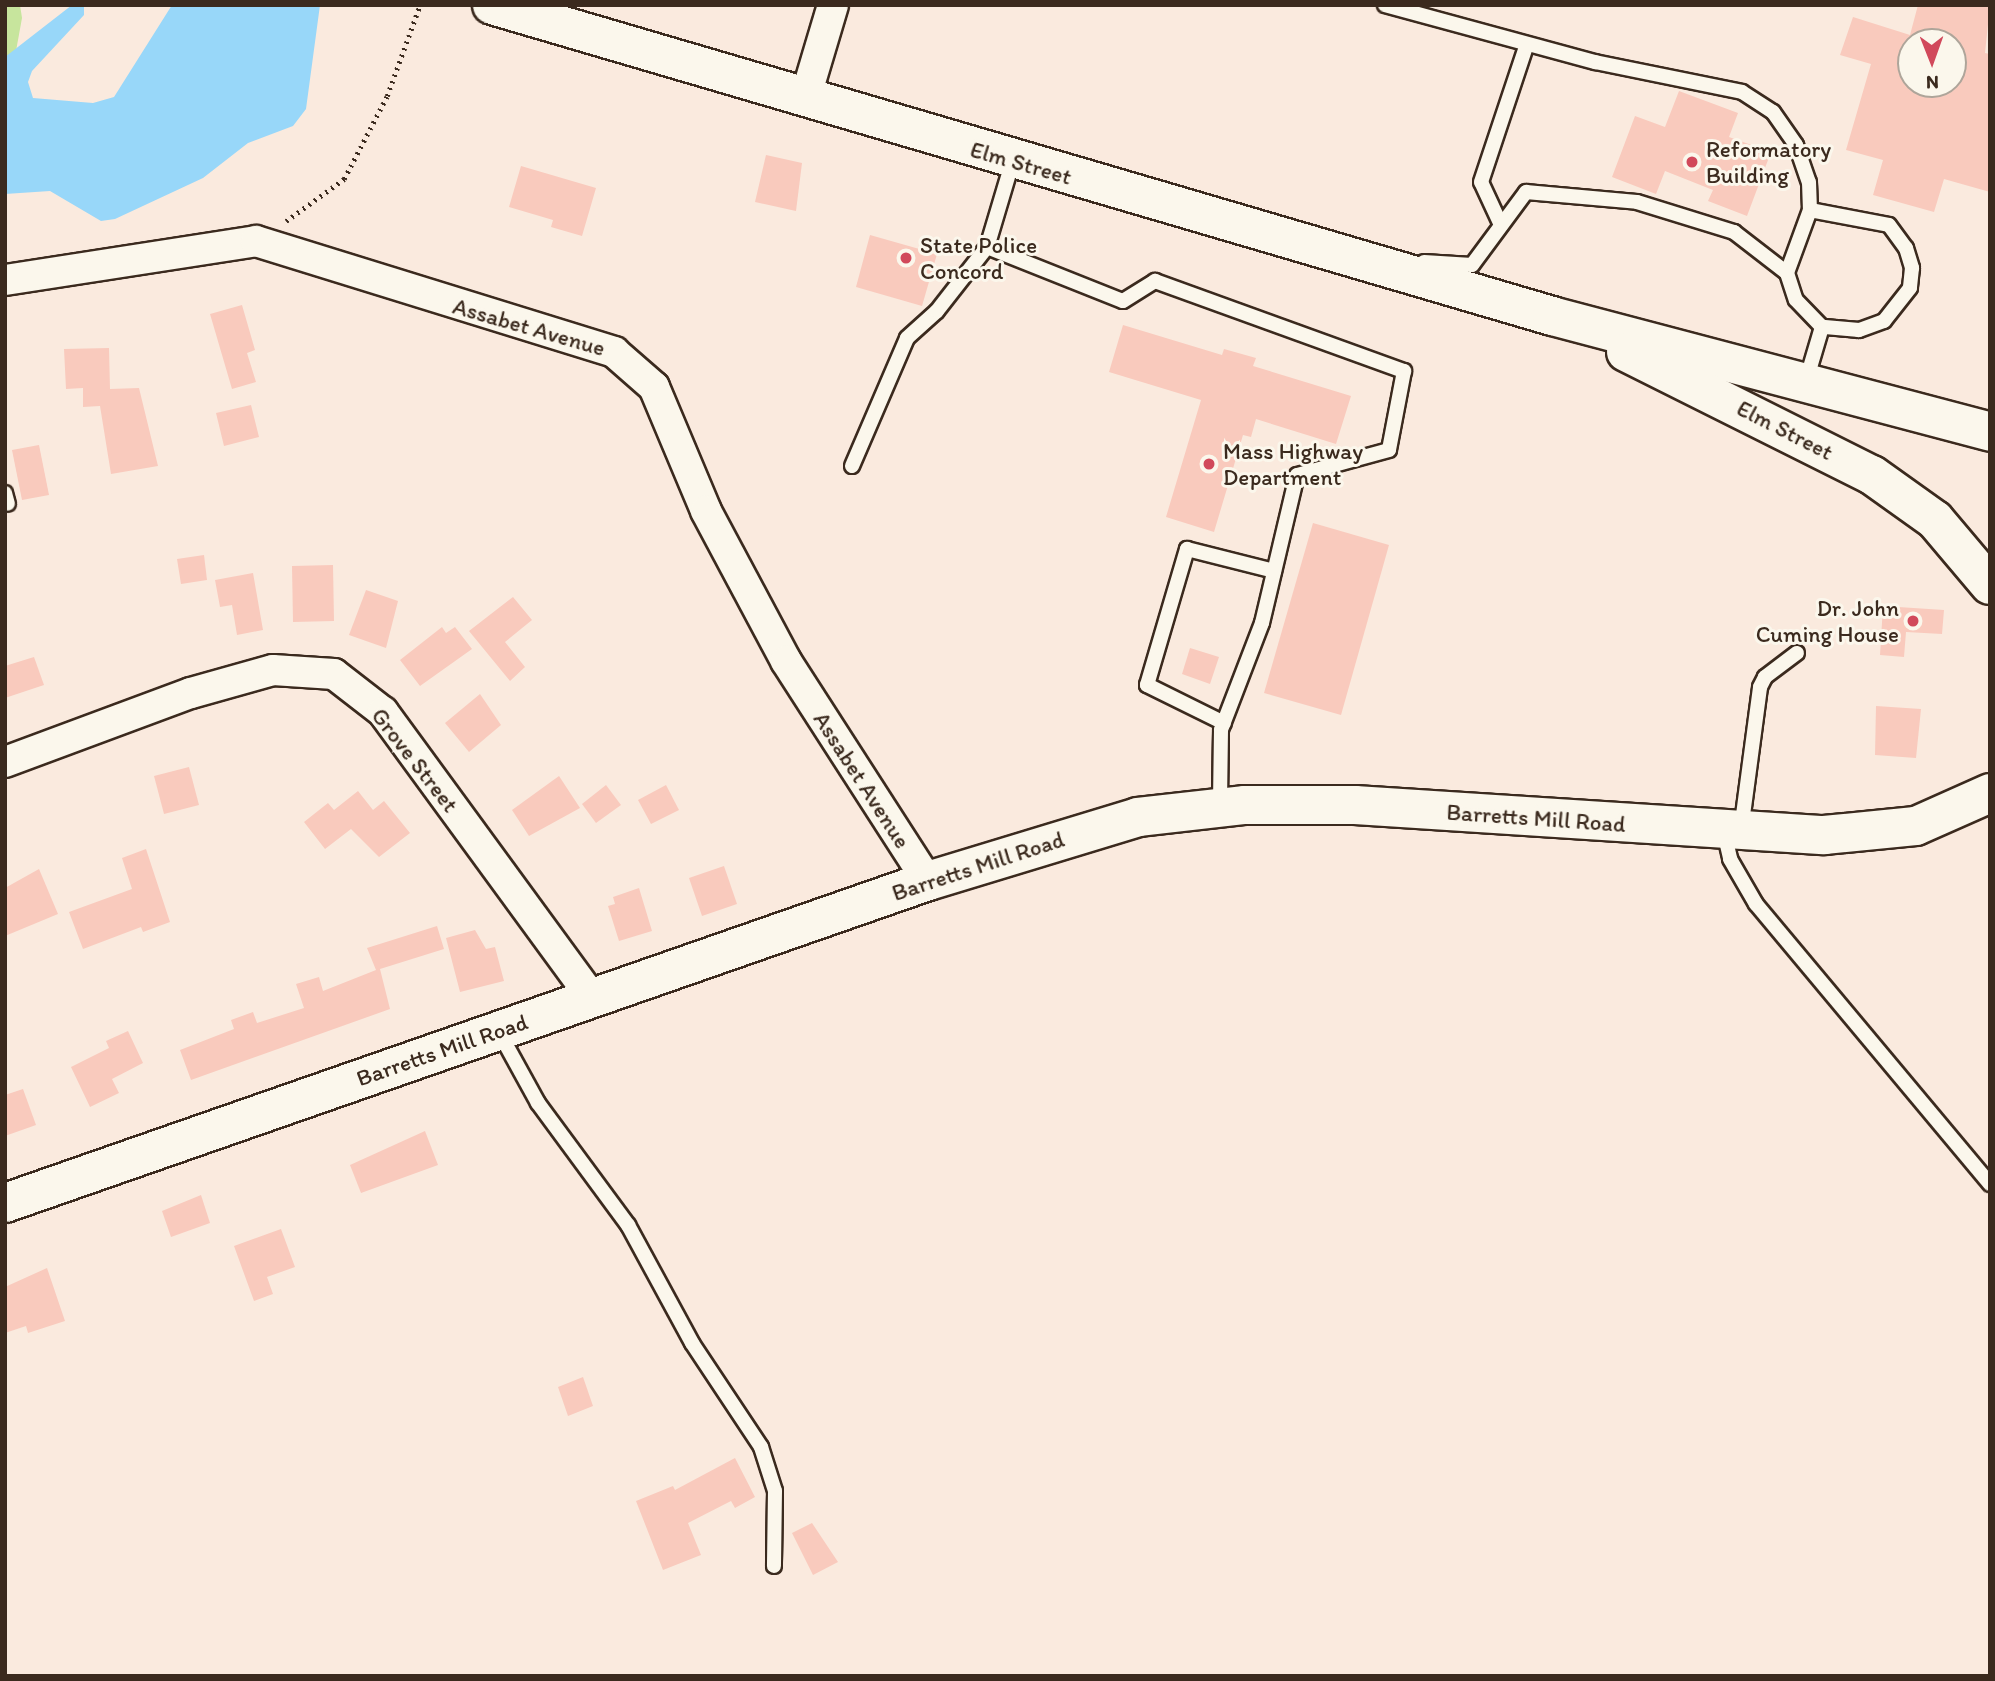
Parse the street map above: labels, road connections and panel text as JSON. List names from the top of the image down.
{
  "streets": {
    "main road": ["Elm Street", "Barretts Mill Road"],
    "street": ["Assabet Avenue", "Grove Street"]
  },
  "crossings": [
    ["Assabet Avenue", "Barretts Mill Road"],
    ["Grove Street", "Barretts Mill Road"]
  ],
  "places": [
    "Reformatory Building",
    "State Police Concord",
    "Mass Highway Department",
    "Dr. John Cuming House"
  ],
  "north": "bottom"
}
